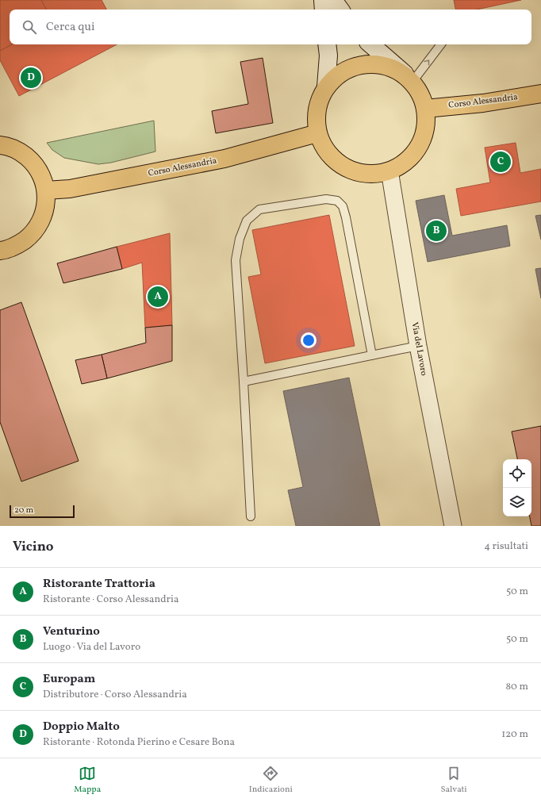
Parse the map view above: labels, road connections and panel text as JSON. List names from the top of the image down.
{
  "streets": {
    "main road": ["Corso Alessandria"],
    "street": ["Via del Lavoro"]
  },
  "crossings": [
    ["Corso Alessandria", "Via del Lavoro"]
  ],
  "scale_bar": "20 m",
  "page": {
    "search": "Cerca qui",
    "pins": [
      "D",
      "C",
      "B",
      "A"
    ],
    "scale": "20 m",
    "heading": ["Vicino", "4 risultati"],
    "list": [
      {
        "mark": "A",
        "name": "Ristorante Trattoria",
        "note": "Ristorante · Corso Alessandria",
        "value": "50 m"
      },
      {
        "mark": "B",
        "name": "Venturino",
        "note": "Luogo · Via del Lavoro",
        "value": "50 m"
      },
      {
        "mark": "C",
        "name": "Europam",
        "note": "Distributore · Corso Alessandria",
        "value": "80 m"
      },
      {
        "mark": "D",
        "name": "Doppio Malto",
        "note": "Ristorante · Rotonda Pierino e Cesare Bona",
        "value": "120 m"
      }
    ],
    "nav": ["Mappa", "Indicazioni", "Salvati"]
  }
}
